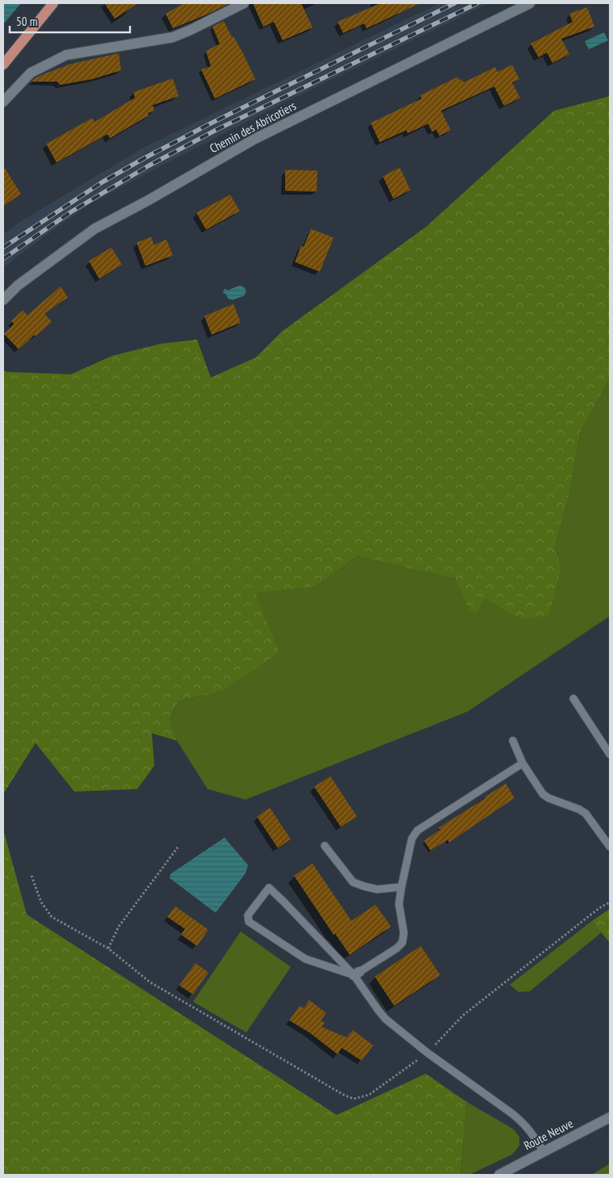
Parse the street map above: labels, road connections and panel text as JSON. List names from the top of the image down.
{
  "streets": {
    "street": ["Chemin des Abricotiers", "Route Neuve"]
  },
  "scale_bar": "50 m"
}
